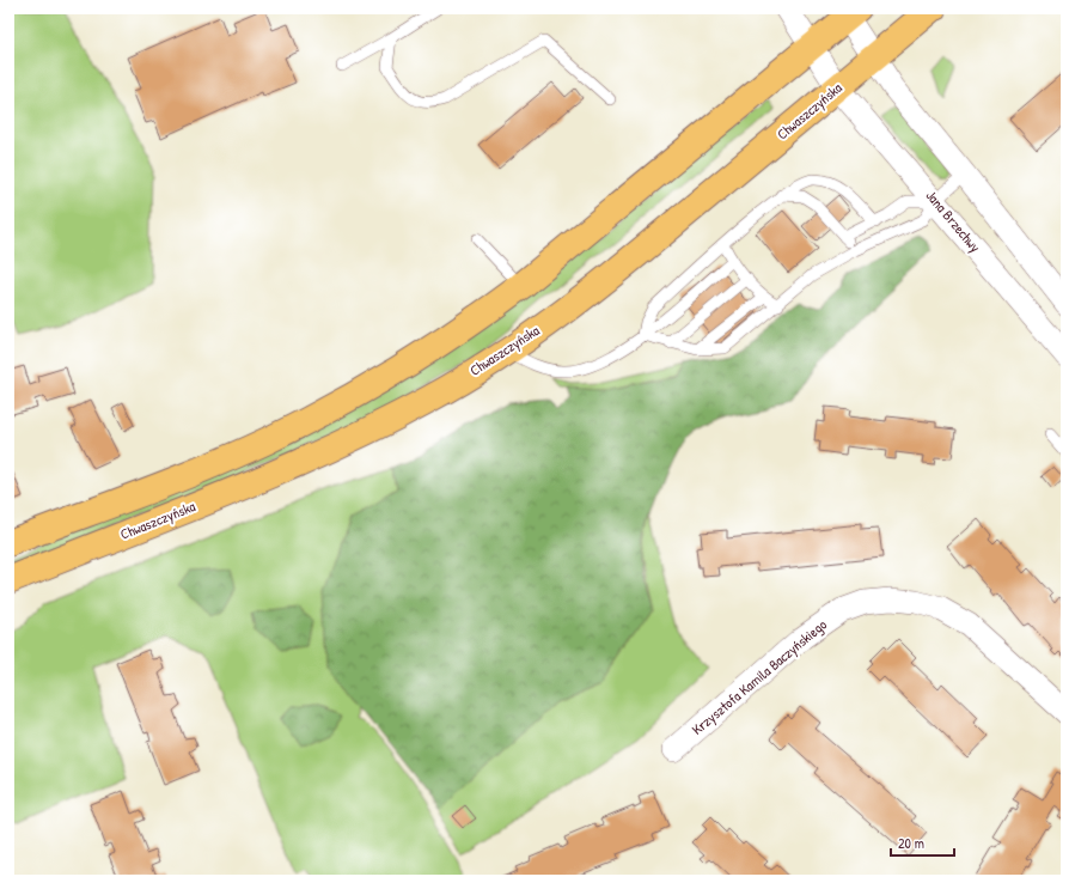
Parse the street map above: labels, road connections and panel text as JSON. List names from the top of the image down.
{
  "streets": {
    "main road": ["Chwaszczyńska"],
    "street": ["Jana Brzechwy", "Krzysztofa Kamila Baczyńskiego"]
  },
  "crossings": [
    ["Chwaszczyńska", "Jana Brzechwy"]
  ],
  "scale_bar": "20 m"
}
